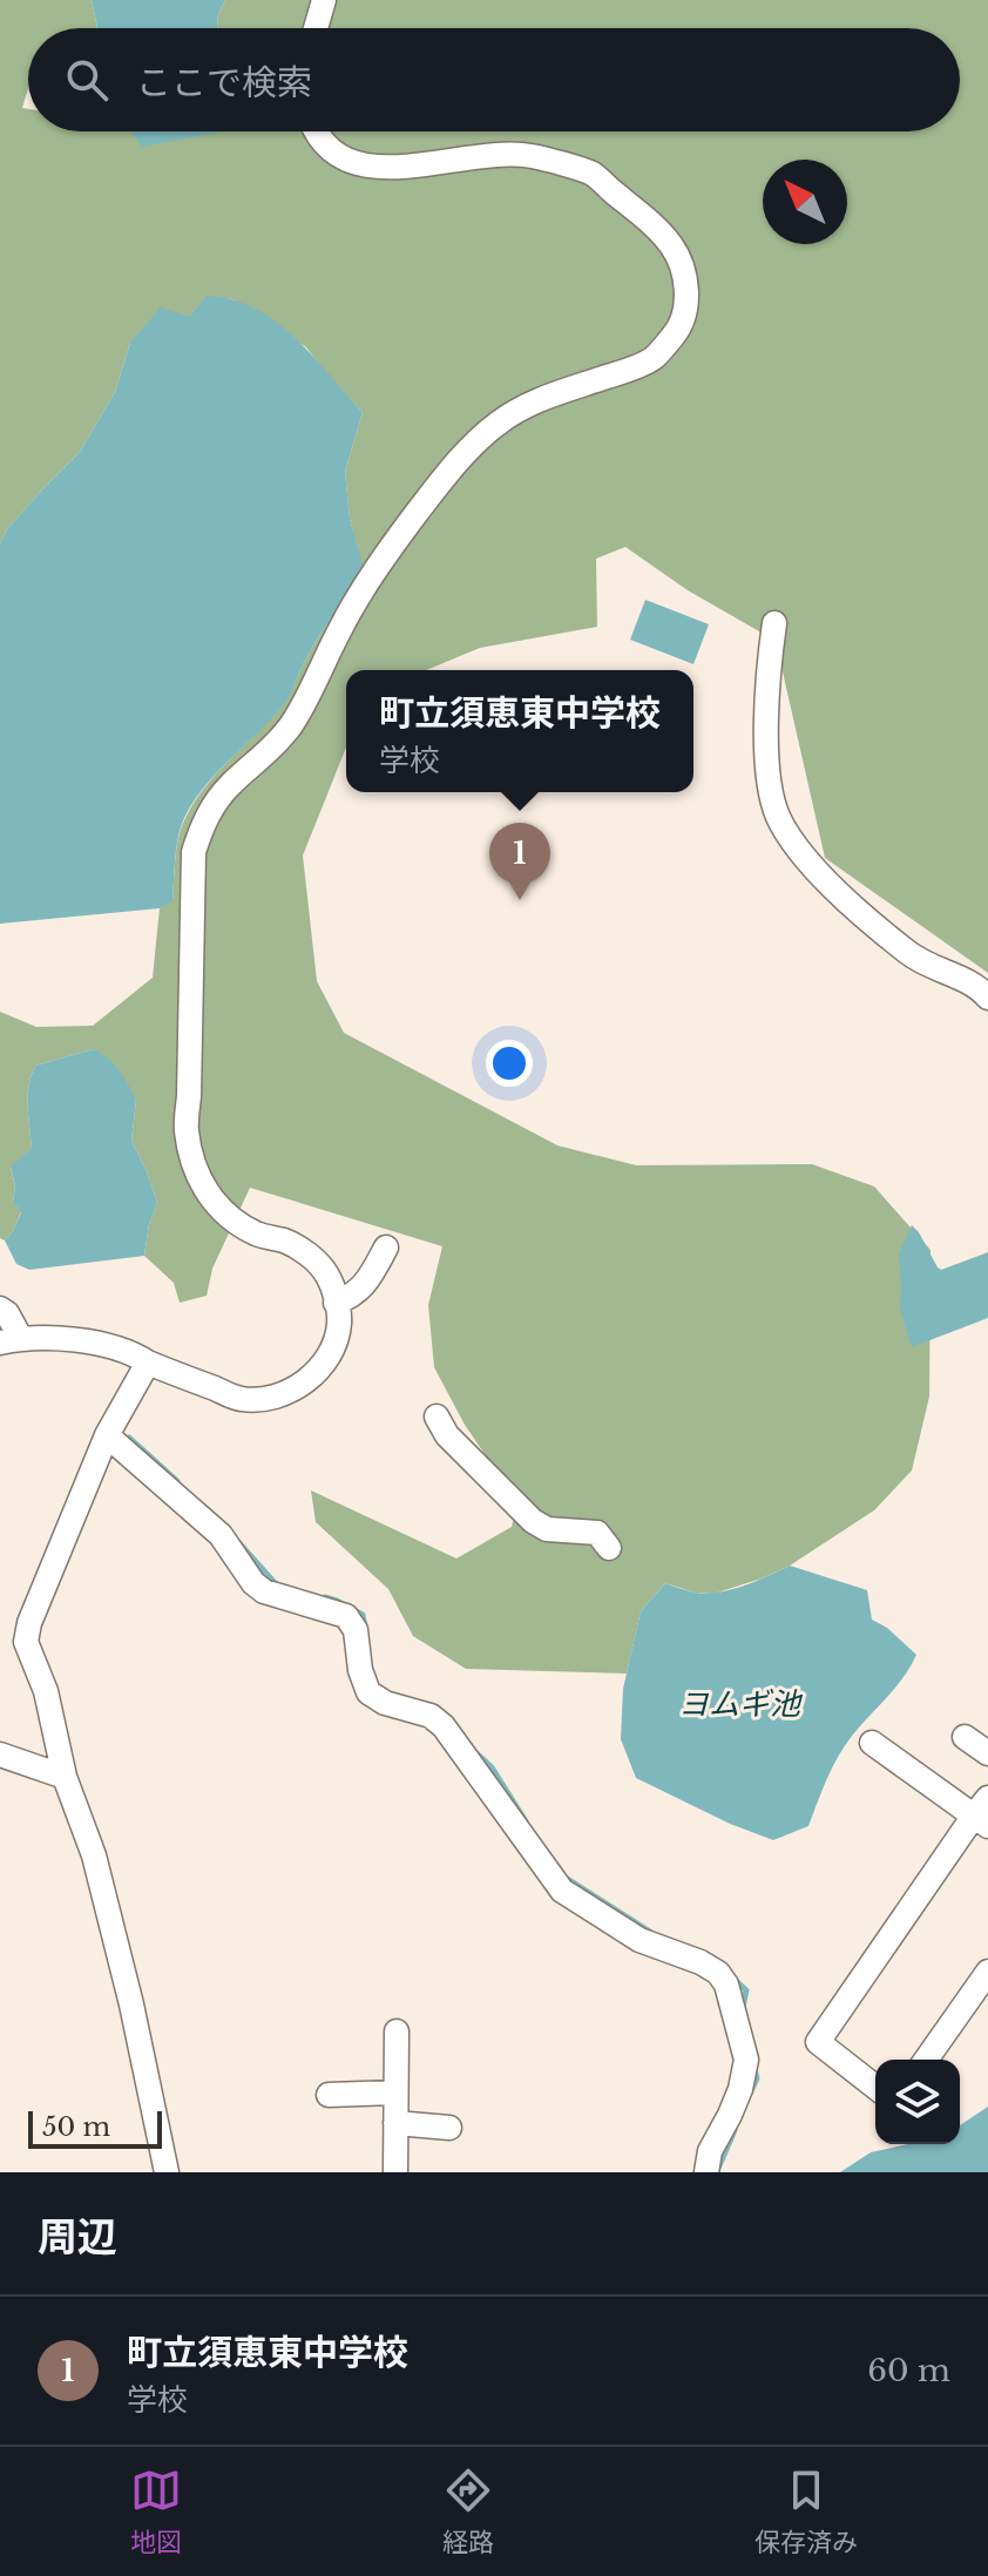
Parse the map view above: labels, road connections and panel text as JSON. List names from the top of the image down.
{
  "water": ["ヨムギ池"],
  "scale_bar": "50 m",
  "north": "top left",
  "page": {
    "search": "ここで検索",
    "popup": ["町立須恵東中学校", "学校"],
    "pins": "1",
    "scale": "50 m",
    "heading": "周辺",
    "list": [
      {
        "mark": "1",
        "name": "町立須恵東中学校",
        "note": "学校",
        "value": "60 m"
      }
    ],
    "nav": ["地図", "経路", "保存済み"]
  }
}
